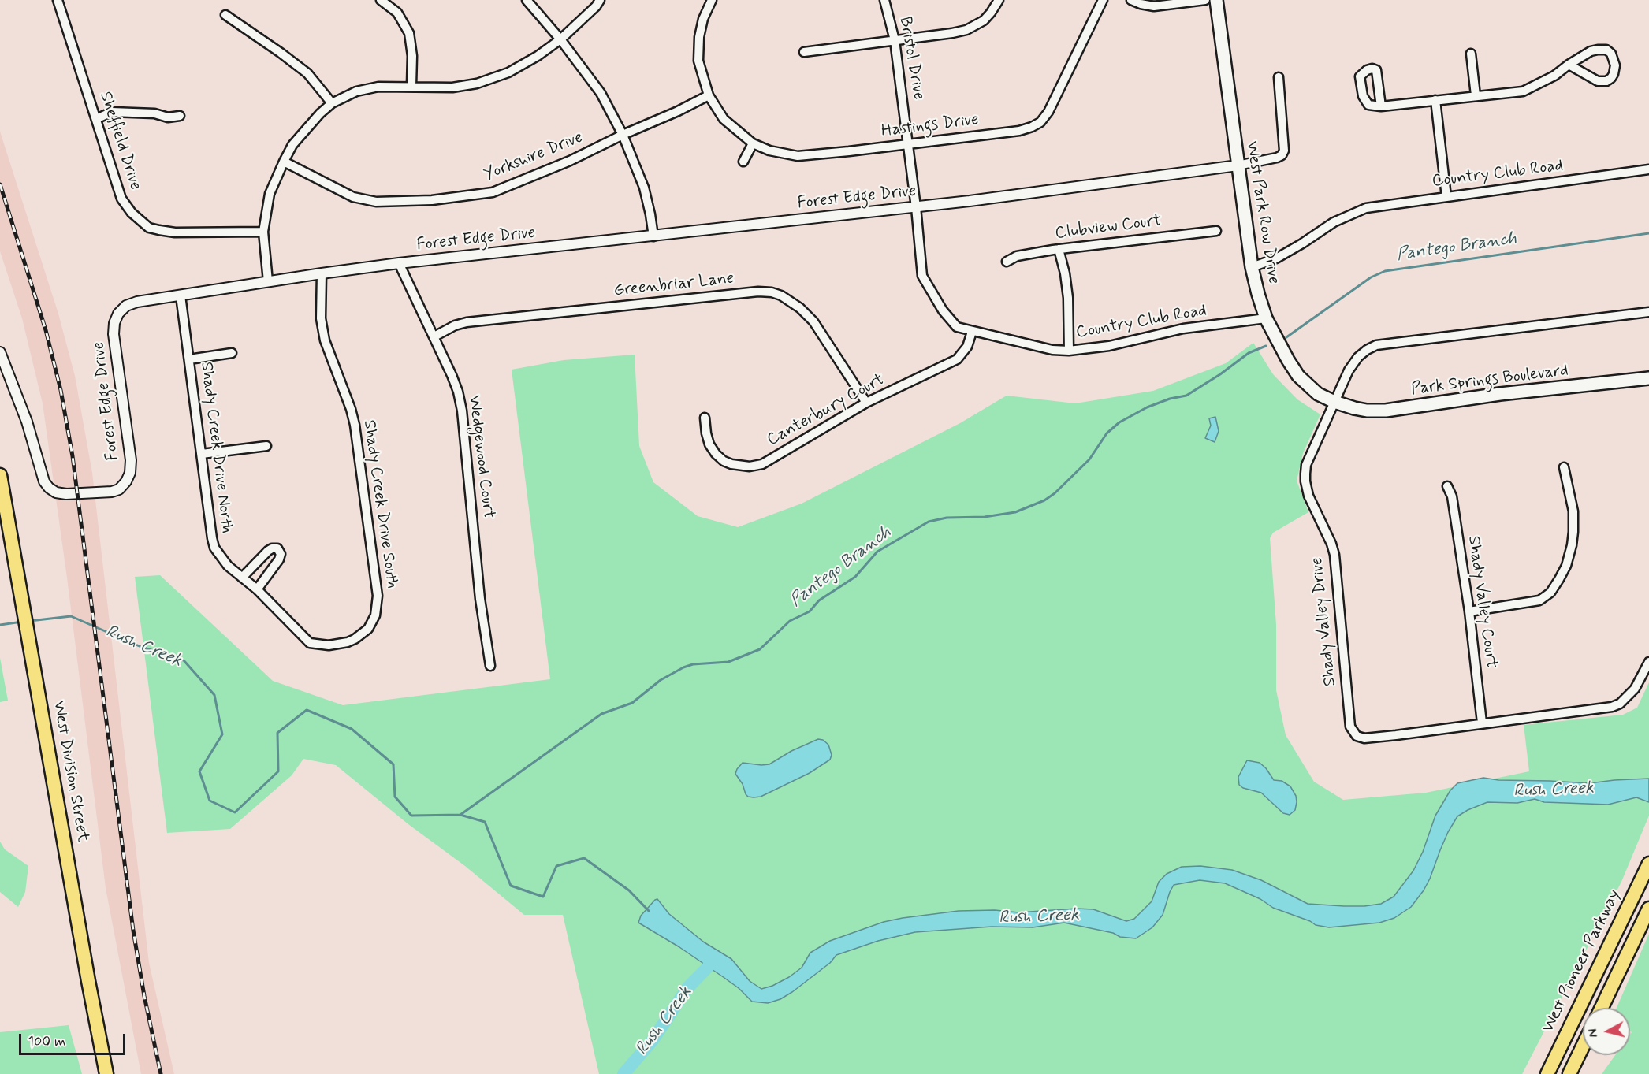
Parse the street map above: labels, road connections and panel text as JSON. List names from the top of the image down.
{
  "streets": {
    "main road": [
      "West Park Row Drive",
      "Park Springs Boulevard",
      "West Division Street",
      "West Pioneer Parkway"
    ],
    "street": [
      "Bristol Drive",
      "Hastings Drive",
      "Sheffield Drive",
      "Yorkshire Drive",
      "Country Club Road",
      "Forest Edge Drive",
      "Clubview Court",
      "Greenbriar Lane",
      "Canterbury Court",
      "Shady Creek Drive North",
      "Wedgewood Court",
      "Shady Creek Drive South",
      "Shady Valley Court",
      "Shady Valley Drive"
    ]
  },
  "crossings": [
    ["Bristol Drive", "Hastings Drive"],
    ["Bristol Drive", "Country Club Road"],
    ["Bristol Drive", "Forest Edge Drive"],
    ["Hastings Drive", "Yorkshire Drive"],
    ["Country Club Road", "Forest Edge Drive"],
    ["Country Club Road", "West Park Row Drive"],
    ["Country Club Road", "Canterbury Court"],
    ["Forest Edge Drive", "West Park Row Drive"],
    ["Forest Edge Drive", "Shady Creek Drive North"],
    ["Forest Edge Drive", "Wedgewood Court"],
    ["Forest Edge Drive", "Shady Creek Drive South"],
    ["West Park Row Drive", "Park Springs Boulevard"],
    ["West Park Row Drive", "Shady Valley Drive"],
    ["Greenbriar Lane", "Canterbury Court"],
    ["Greenbriar Lane", "Wedgewood Court"],
    ["Park Springs Boulevard", "Shady Valley Drive"],
    ["Shady Creek Drive North", "Shady Creek Drive South"],
    ["Shady Valley Court", "Shady Valley Drive"]
  ],
  "water": ["Pantego Branch", "Rush Creek"],
  "scale_bar": "100 m",
  "north": "left"
}
